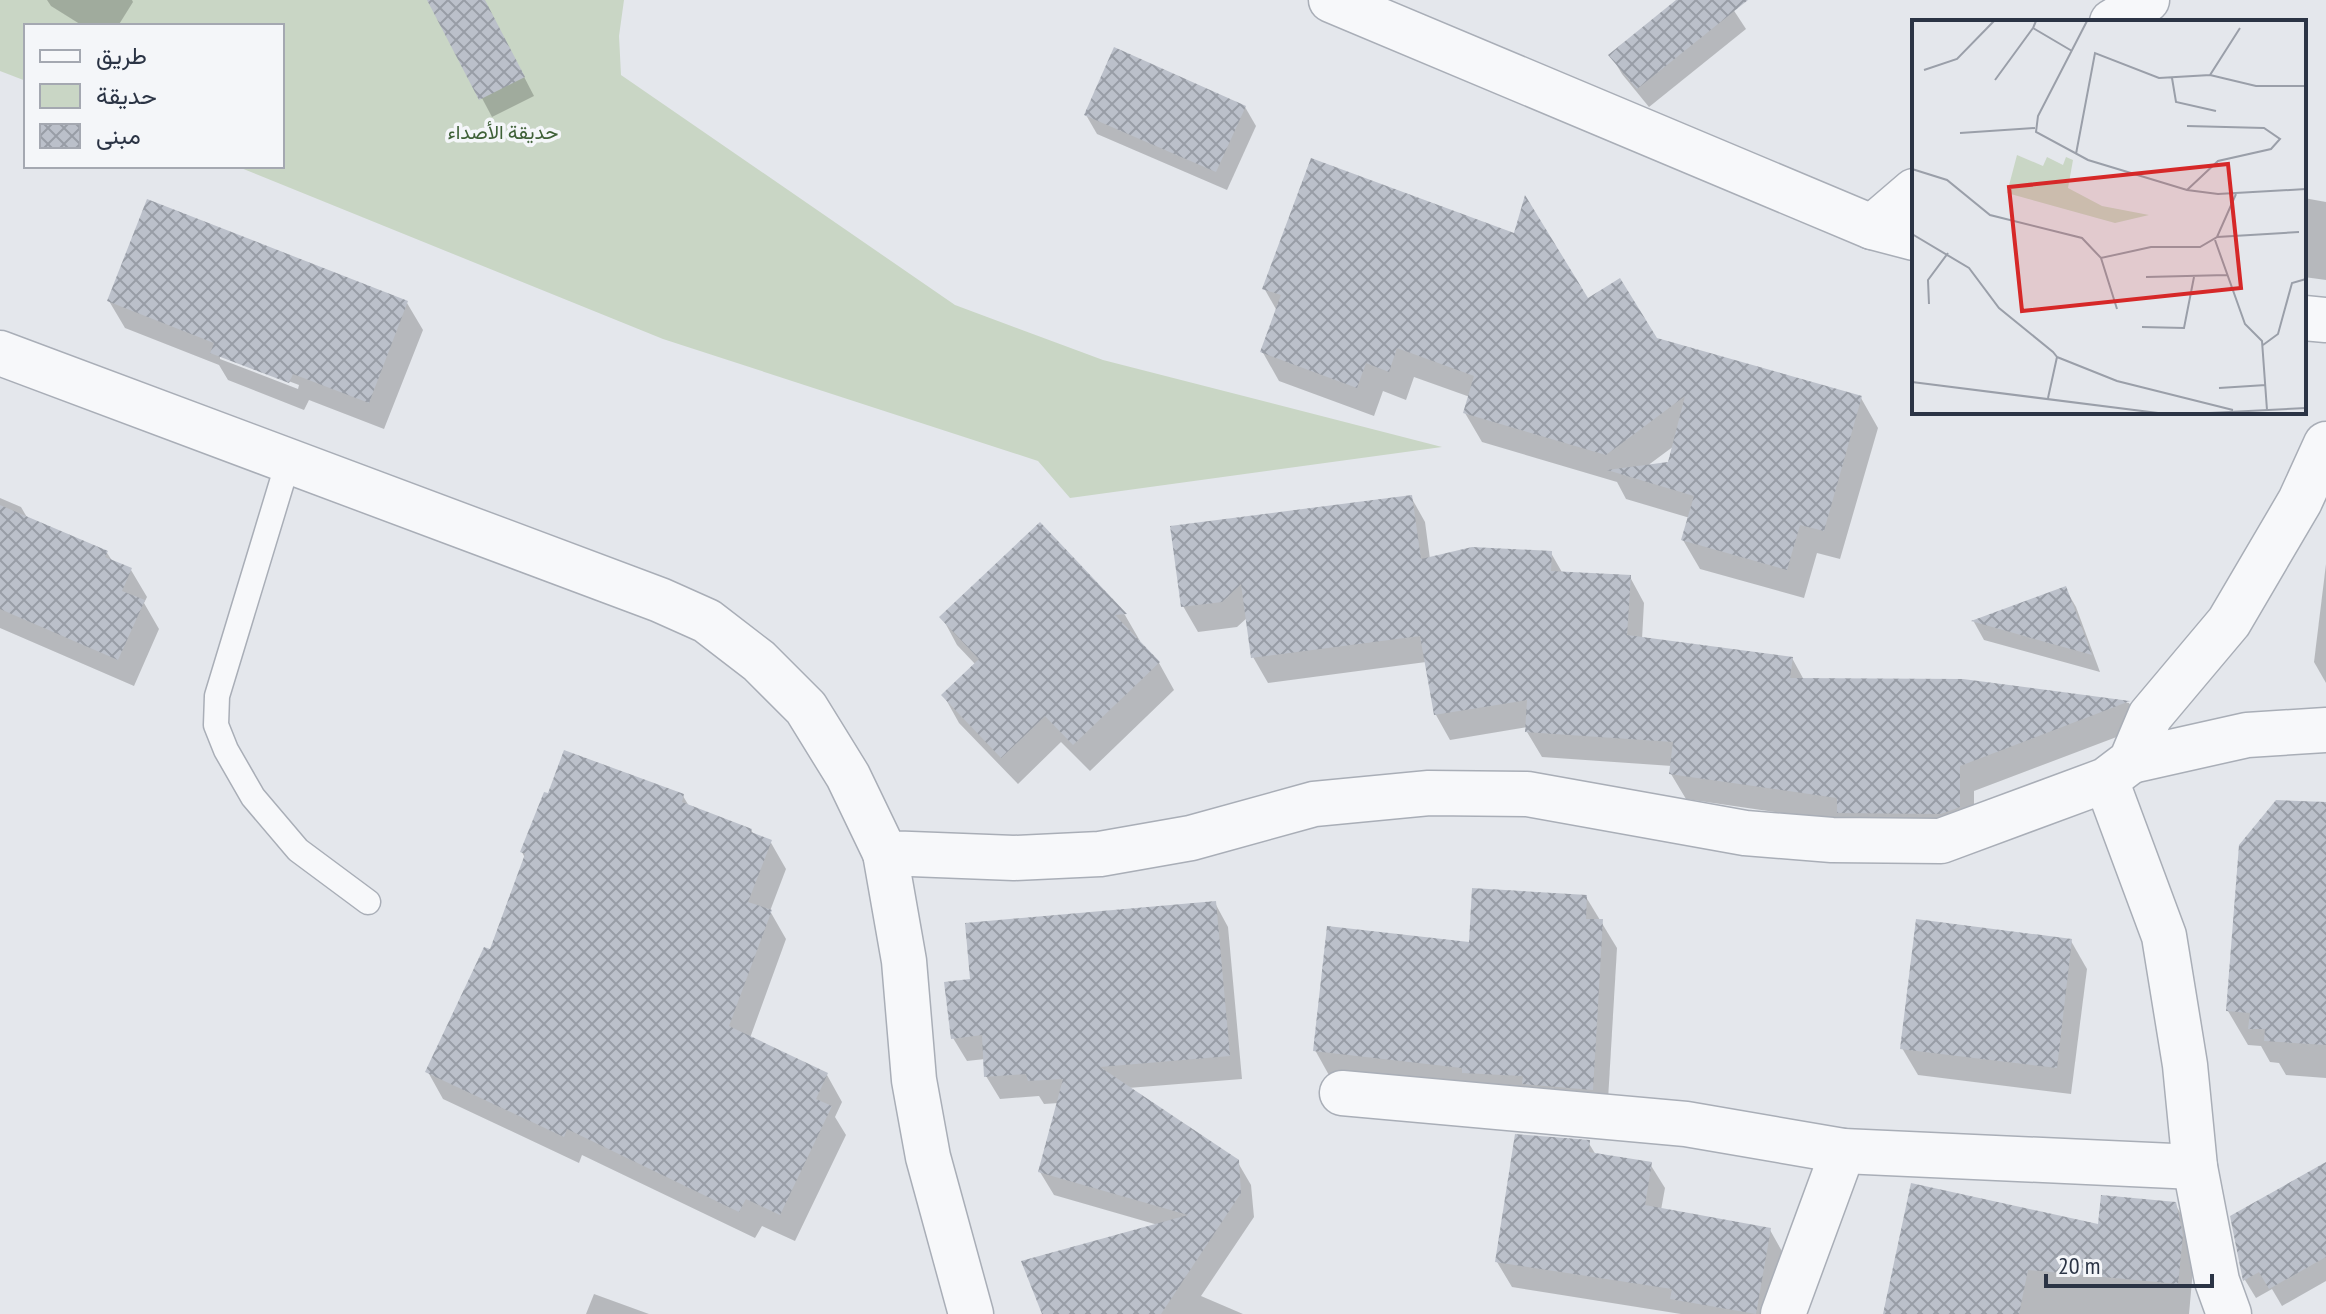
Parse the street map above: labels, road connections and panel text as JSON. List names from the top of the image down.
{
  "parks": ["حديقة الأصداء"],
  "legend": ["طريق", "حديقة", "مبنى"],
  "scale_bar": "20 m"
}
